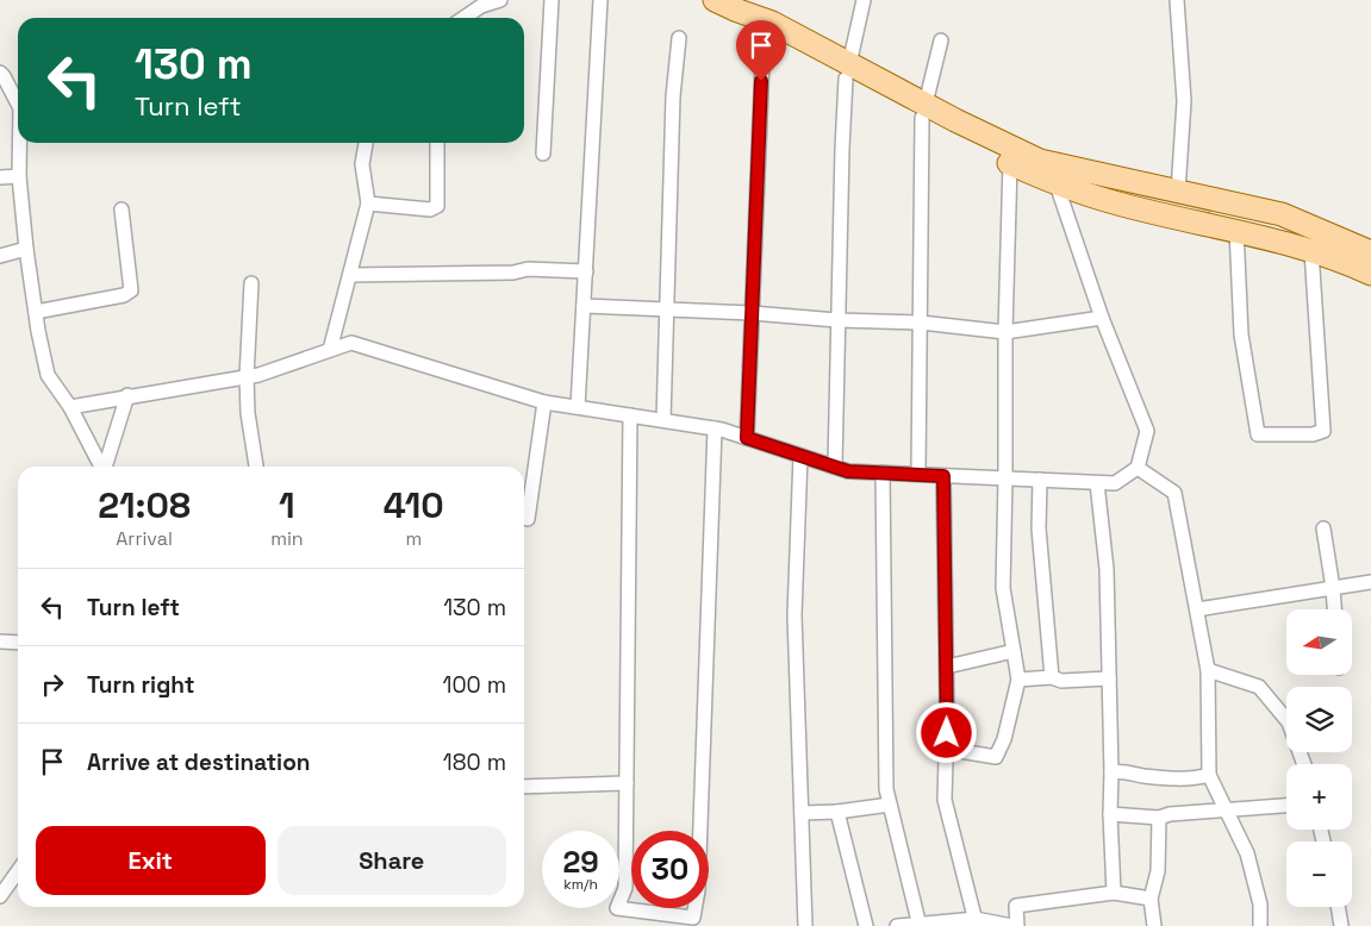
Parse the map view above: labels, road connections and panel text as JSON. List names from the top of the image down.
{
  "north": "left",
  "page": {
    "turn": ["130 m", "Turn left"],
    "eta": [
      "21:08",
      "Arrival",
      "1",
      "min",
      "410",
      "m"
    ],
    "list": [
      {
        "name": "Turn left",
        "value": "130 m"
      },
      {
        "name": "Turn right",
        "value": "100 m"
      },
      {
        "name": "Arrive at destination",
        "value": "180 m"
      }
    ],
    "map_buttons": ["+", "−"],
    "buttons": ["Exit", "Share"],
    "speed": "29 km/h",
    "limit": "30"
  }
}
